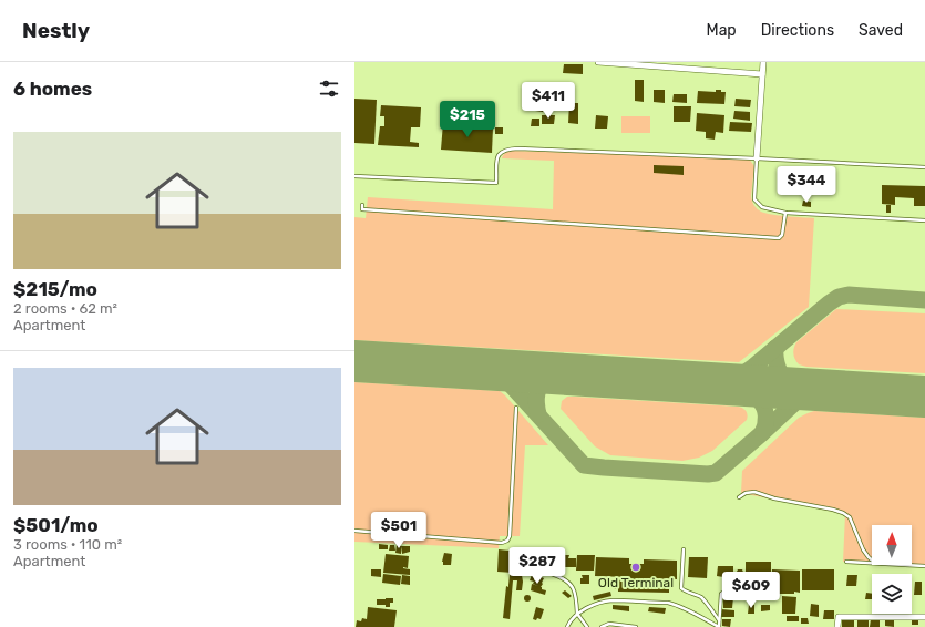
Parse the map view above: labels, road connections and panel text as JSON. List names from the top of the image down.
{
  "places": ["Old Terminal"],
  "north": "top",
  "page": {
    "header": "Nestly",
    "nav": ["Map", "Directions", "Saved"],
    "heading": "6 homes",
    "price": [
      "$411",
      "$215",
      "$344",
      "$501",
      "$287",
      "$609"
    ],
    "list": [
      {
        "name": "$215/mo",
        "note": "2 rooms · 62 m² · Apartment"
      },
      {
        "name": "$501/mo",
        "note": "3 rooms · 110 m² · Apartment"
      }
    ]
  }
}
